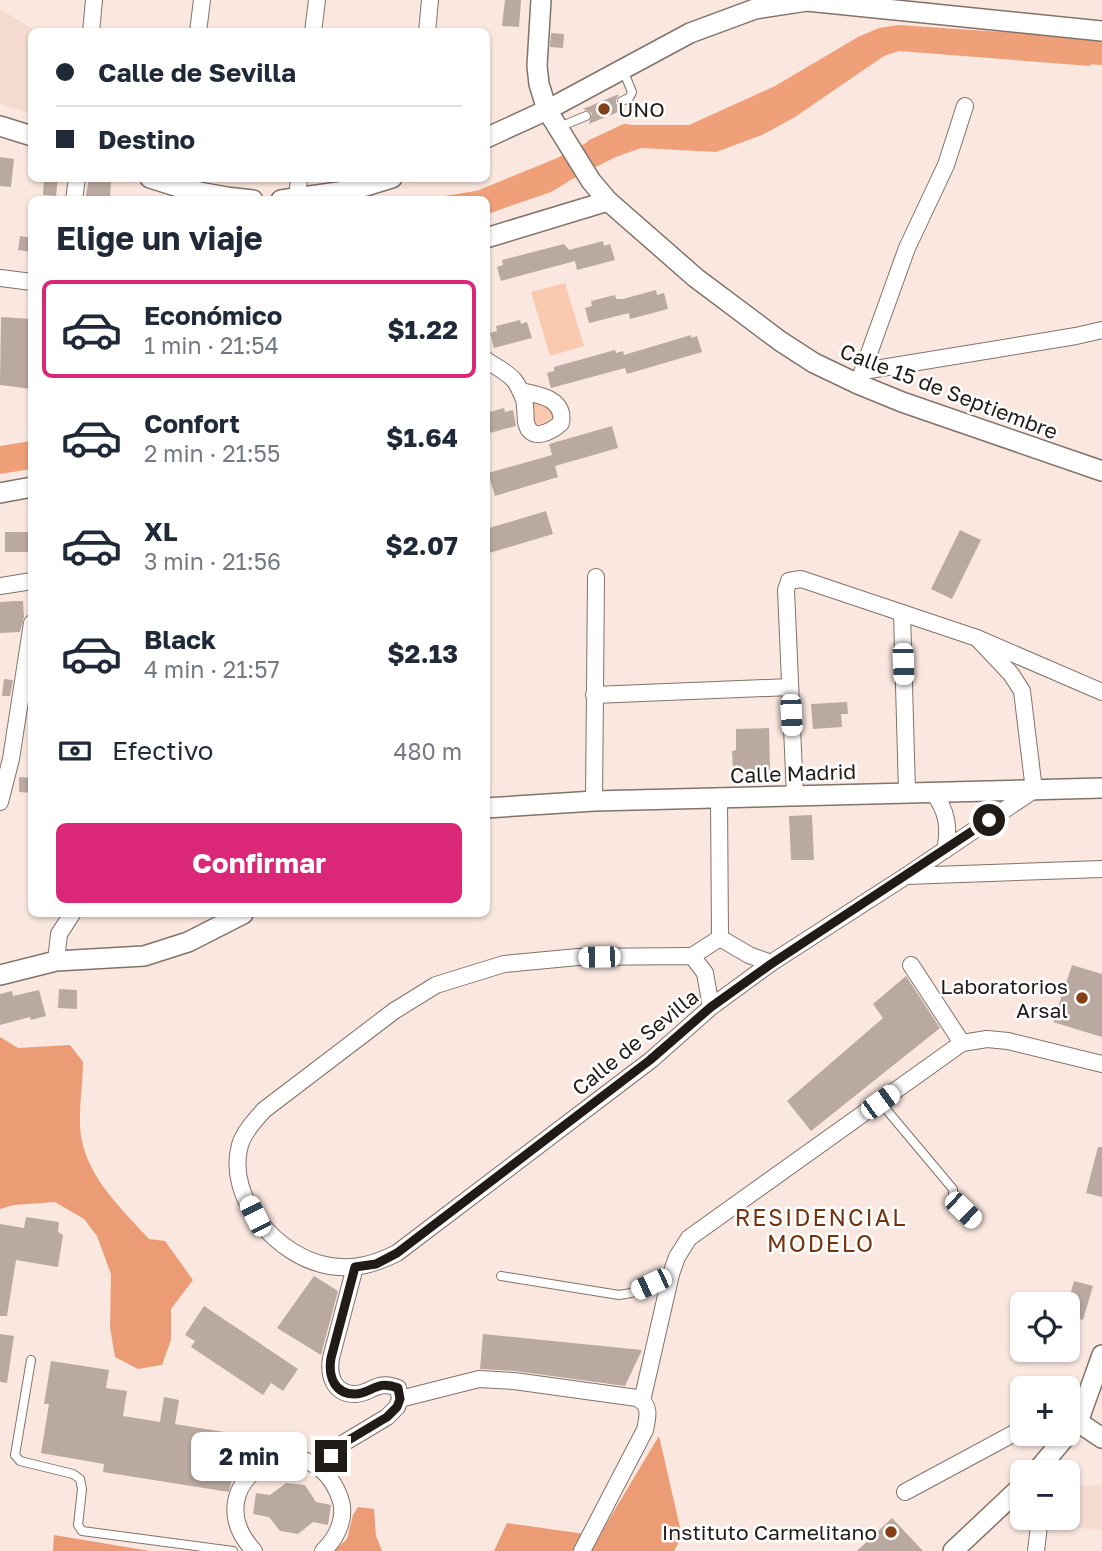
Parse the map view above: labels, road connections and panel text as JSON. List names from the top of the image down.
{
  "streets": {
    "street": ["Calle 15 de Septiembre", "Calle Madrid", "Calle de Sevilla"]
  },
  "crossings": [
    ["Calle Madrid", "Calle de Sevilla"]
  ],
  "districts": ["RESIDENCIAL MODELO"],
  "places": ["UNO", "Laboratorios Arsal", "Instituto Carmelitano"],
  "page": {
    "banner": ["Calle de Sevilla", "Destino"],
    "heading": "Elige un viaje",
    "list": [
      {
        "name": "Económico",
        "note": "1 min · 21:54",
        "value": "$1.22"
      },
      {
        "name": "Confort",
        "note": "2 min · 21:55",
        "value": "$1.64"
      },
      {
        "name": "XL",
        "note": "3 min · 21:56",
        "value": "$2.07"
      },
      {
        "name": "Black",
        "note": "4 min · 21:57",
        "value": "$2.13"
      }
    ],
    "pay": ["Efectivo", "480 m"],
    "buttons": "Confirmar",
    "map_buttons": ["+", "−"],
    "bubble": "2 min"
  }
}
